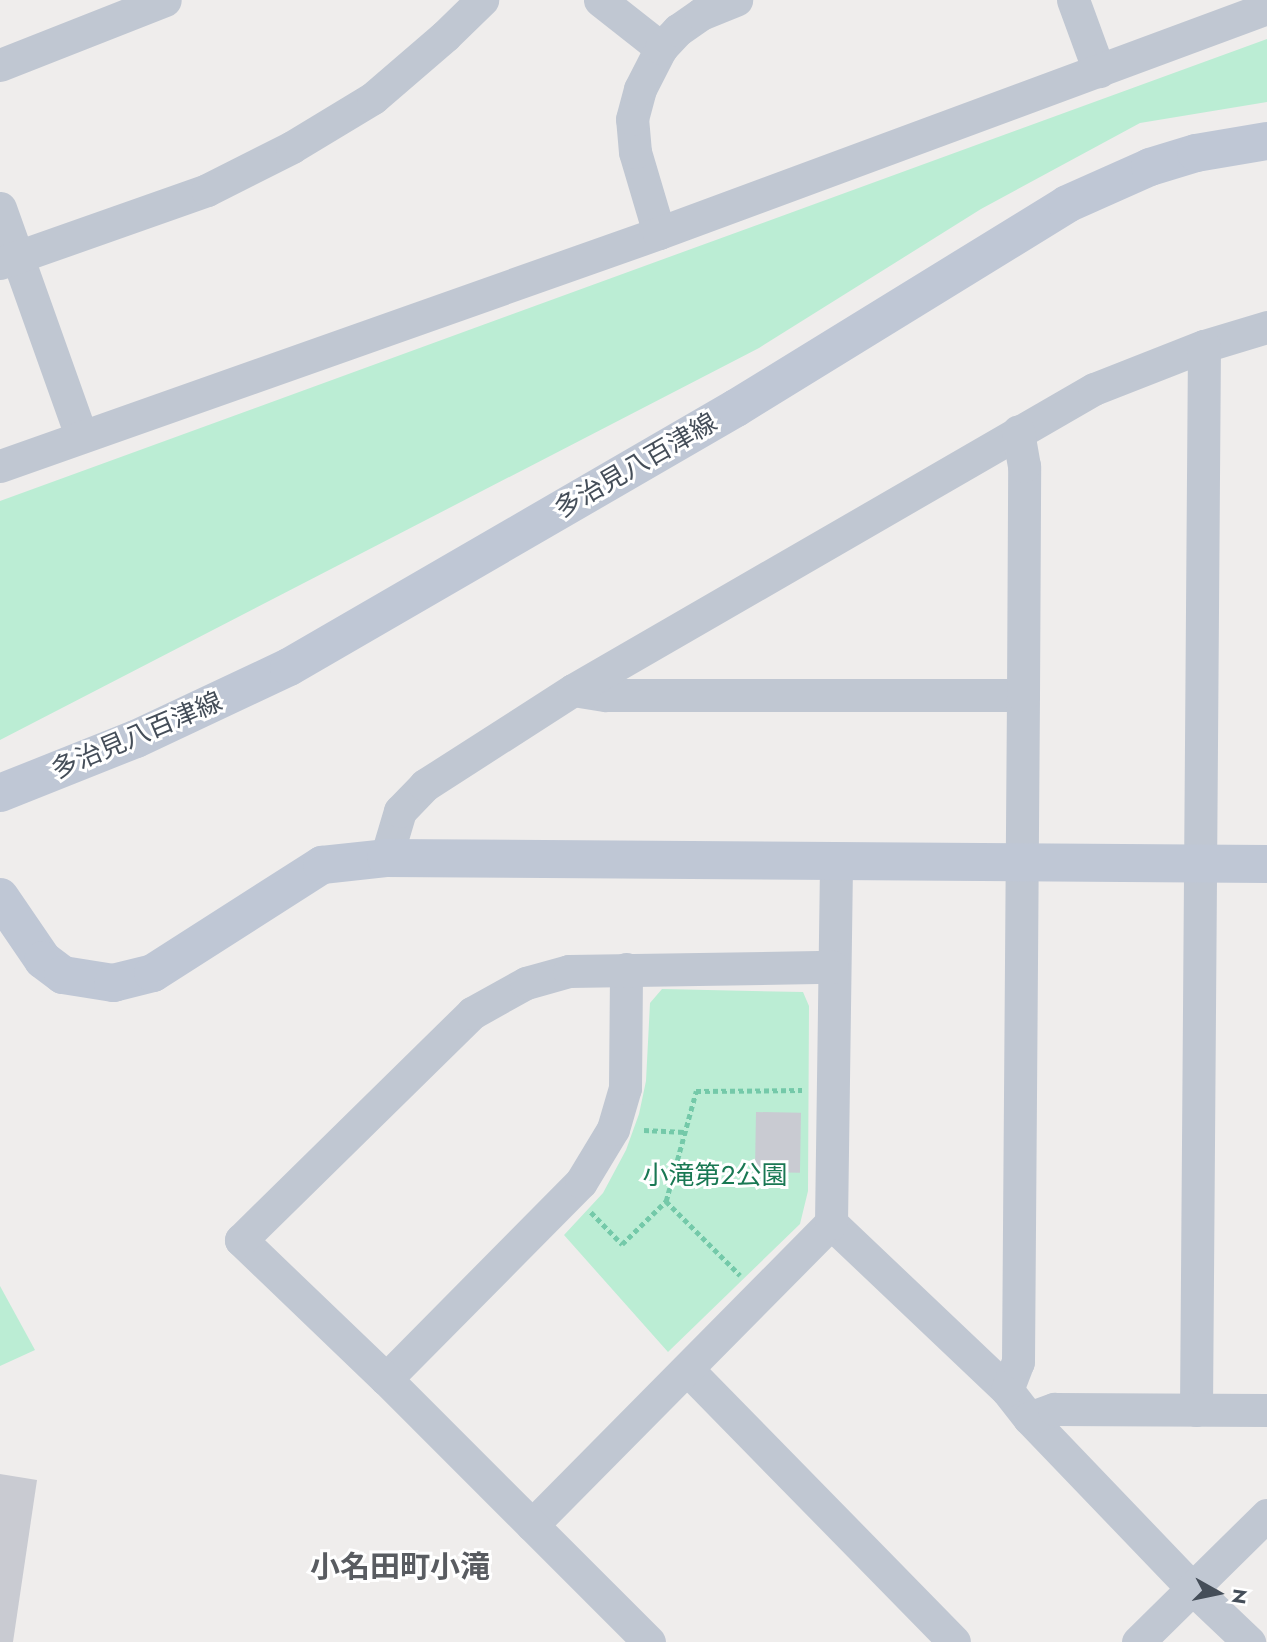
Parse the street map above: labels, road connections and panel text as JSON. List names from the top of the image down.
{
  "streets": {
    "main road": ["多治見八百津線"]
  },
  "districts": ["小名田町小滝"],
  "parks": ["小滝第２公園"],
  "north": "right"
}
